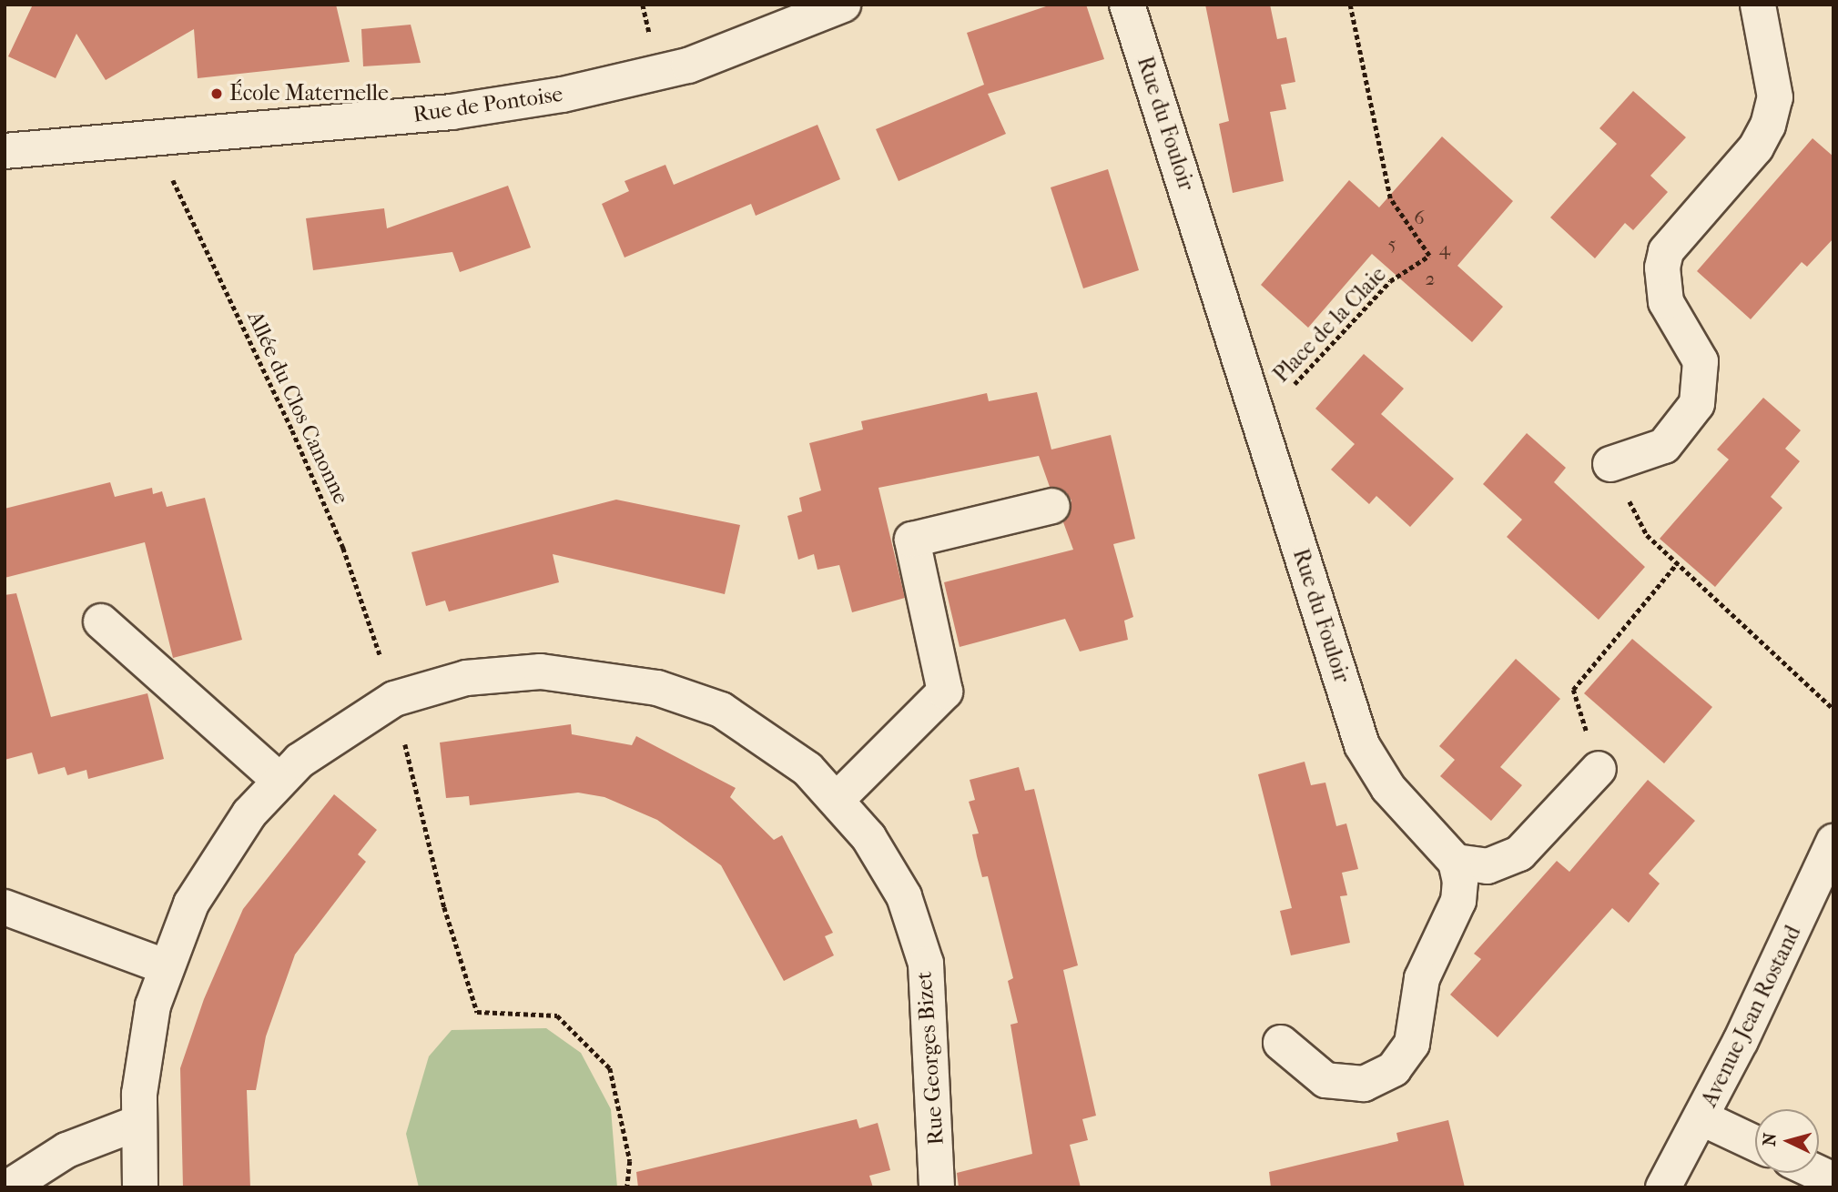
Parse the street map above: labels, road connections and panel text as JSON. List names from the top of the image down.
{
  "streets": {
    "street": [
      "Rue de Pontoise",
      "Rue du Fouloir",
      "Avenue Jean Rostand",
      "Rue Georges Bizet"
    ],
    "path": ["Place de la Claie", "Allée du Clos Canonne"]
  },
  "crossings": [
    ["Rue de Pontoise", "Allée du Clos Canonne"],
    ["Rue du Fouloir", "Place de la Claie"],
    ["Allée du Clos Canonne", "Rue Georges Bizet"]
  ],
  "places": ["École Maternelle"],
  "house_numbers": [
    "6",
    "5",
    "4",
    "2"
  ],
  "north": "left"
}
